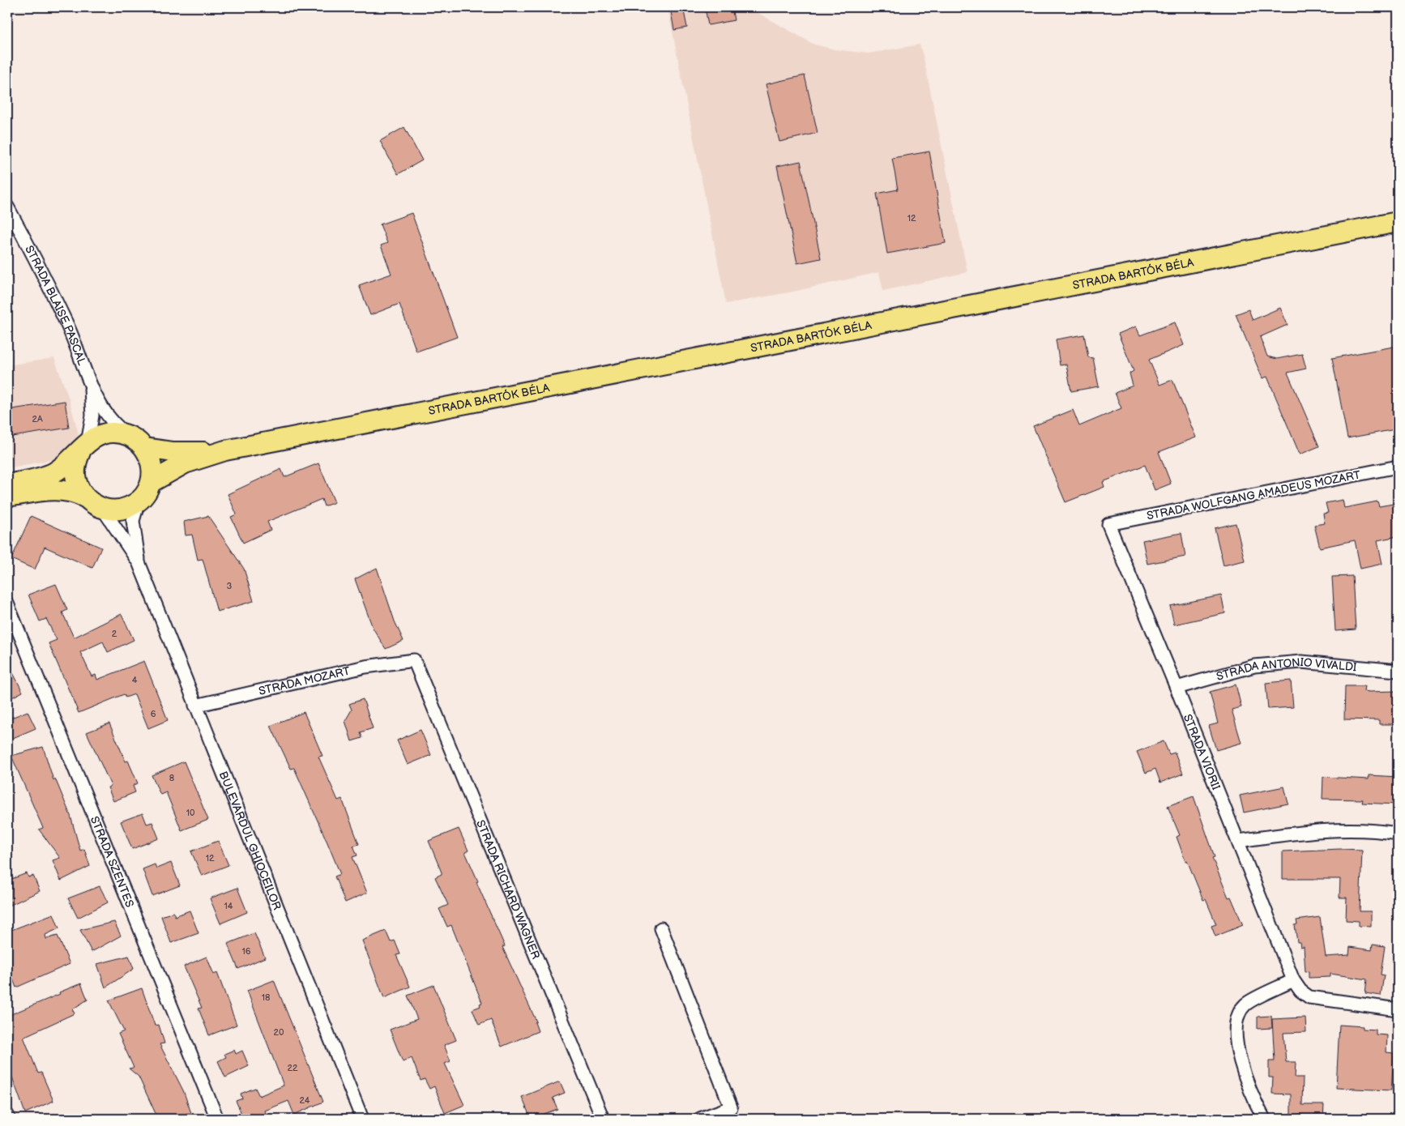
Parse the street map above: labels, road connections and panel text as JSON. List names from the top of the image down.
{
  "streets": {
    "main road": ["STRADA BARTÓK BÉLA"],
    "street": [
      "STRADA BLAISE PASCAL",
      "STRADA WOLFGANG AMADEUS MOZART",
      "STRADA ANTONIO VIVALDI",
      "STRADA MOZART",
      "STRADA VIORII",
      "BULEVARDUL GHIOCEILOR",
      "STRADA SZENTES",
      "STRADA RICHARD WAGNER"
    ]
  },
  "crossings": [
    ["STRADA BARTÓK BÉLA", "STRADA BLAISE PASCAL"],
    ["STRADA BARTÓK BÉLA", "BULEVARDUL GHIOCEILOR"],
    ["STRADA BLAISE PASCAL", "BULEVARDUL GHIOCEILOR"],
    ["STRADA WOLFGANG AMADEUS MOZART", "STRADA VIORII"],
    ["STRADA ANTONIO VIVALDI", "STRADA VIORII"],
    ["STRADA MOZART", "BULEVARDUL GHIOCEILOR"],
    ["STRADA MOZART", "STRADA RICHARD WAGNER"]
  ],
  "house_numbers": [
    "12",
    "2A",
    "3",
    "2",
    "4",
    "6",
    "8",
    "10",
    "12",
    "14",
    "16",
    "18",
    "20",
    "22",
    "24"
  ]
}
